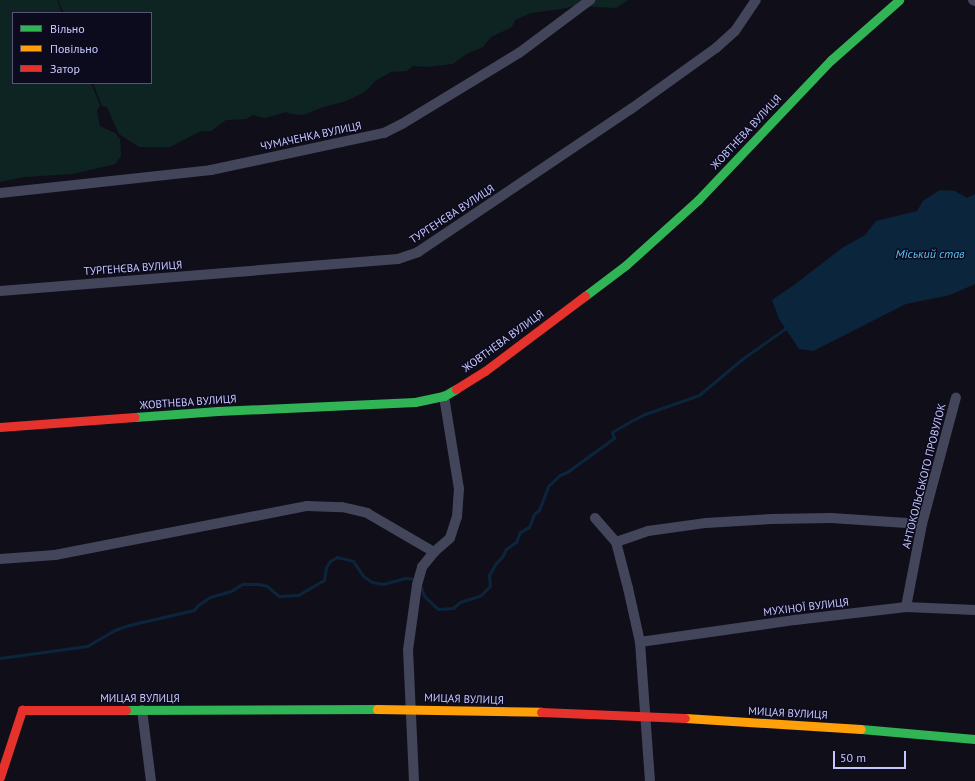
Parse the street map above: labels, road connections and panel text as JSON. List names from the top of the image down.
{
  "streets": {
    "street": [
      "ЖОВТНЕВА ВУЛИЦЯ",
      "ЧУМАЧЕНКА ВУЛИЦЯ",
      "ТУРГЕНЄВА ВУЛИЦЯ",
      "АНТОКОЛЬСЬКОГО ПРОВУЛОК",
      "МУХІНОЇ ВУЛИЦЯ",
      "МИЦАЯ ВУЛИЦЯ"
    ]
  },
  "crossings": [
    ["АНТОКОЛЬСЬКОГО ПРОВУЛОК", "МУХІНОЇ ВУЛИЦЯ"]
  ],
  "water": ["Міський став"],
  "legend": ["Вільно", "Повільно", "Затор"],
  "scale_bar": "50 m"
}
